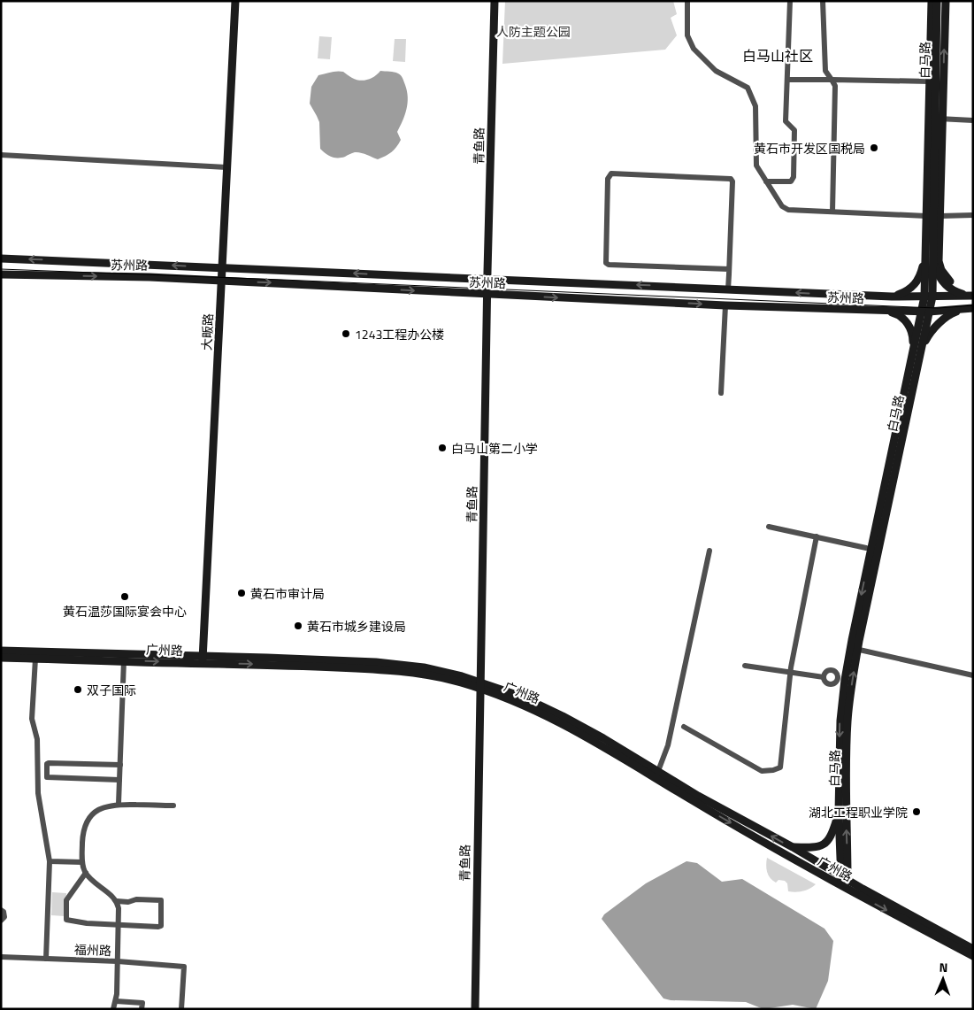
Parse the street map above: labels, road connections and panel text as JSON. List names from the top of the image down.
{
  "streets": {
    "main road": [
      "白马路",
      "青鱼路",
      "苏州路",
      "大畈路",
      "广州路"
    ],
    "street": ["福州路"]
  },
  "crossings": [
    ["白马路", "苏州路"],
    ["白马路", "广州路"],
    ["青鱼路", "苏州路"],
    ["青鱼路", "广州路"],
    ["苏州路", "大畈路"],
    ["大畈路", "广州路"]
  ],
  "districts": ["白马山社区"],
  "parks": ["人防主题公园"],
  "places": [
    "黄石市开发区国税局",
    "1243工程办公楼",
    "白马山第二小学",
    "黄石市审计局",
    "黄石温莎国际宴会中心",
    "黄石市城乡建设局",
    "双子国际",
    "湖北工程职业学院"
  ],
  "north": "top"
}
